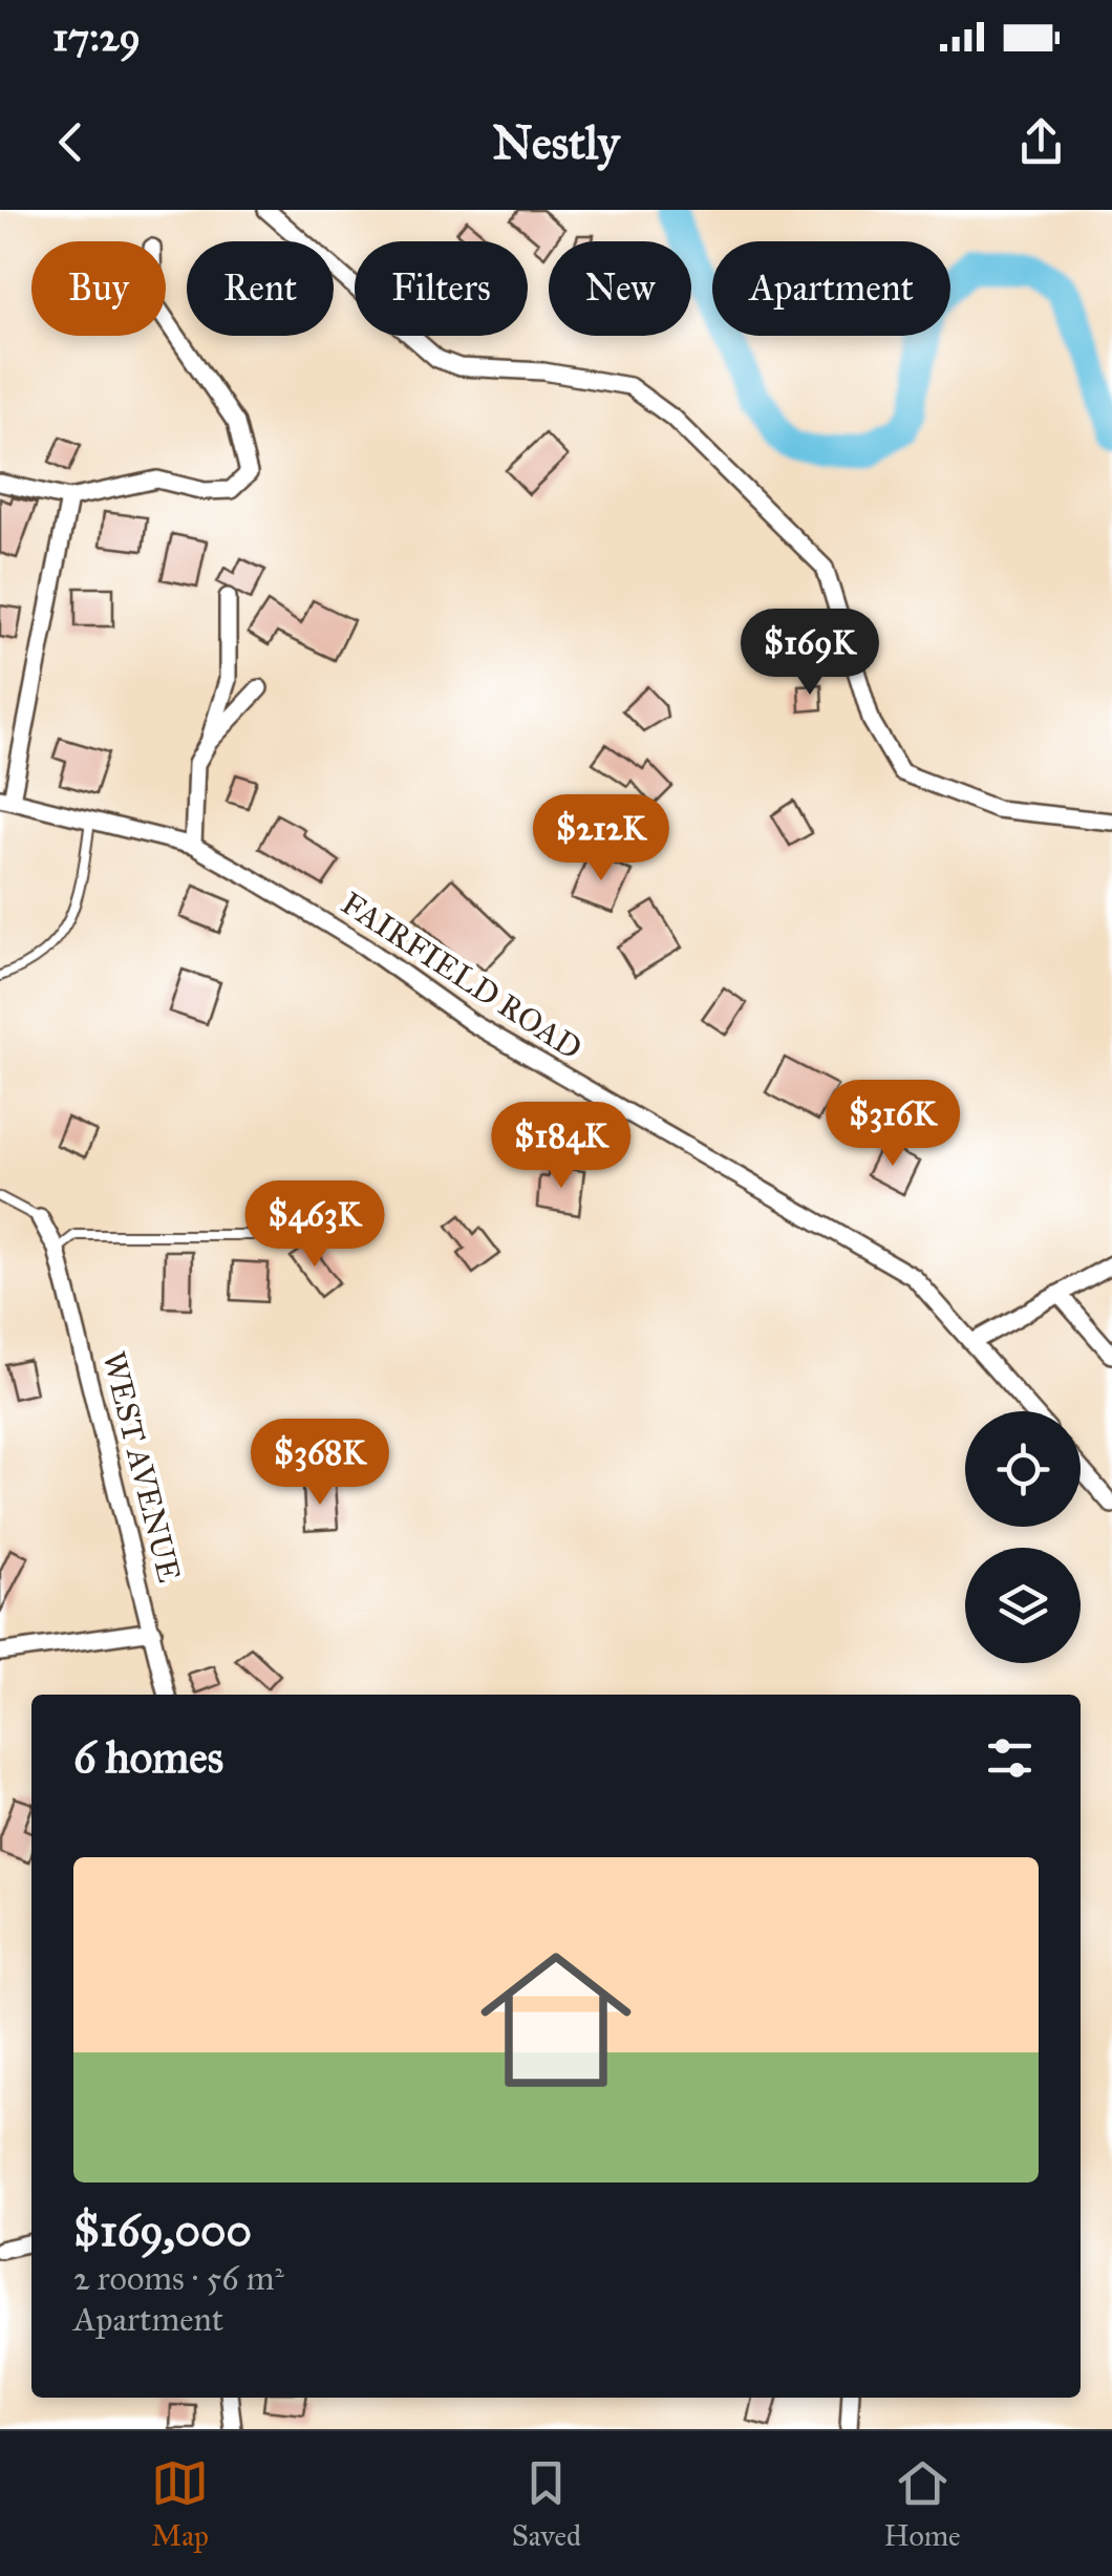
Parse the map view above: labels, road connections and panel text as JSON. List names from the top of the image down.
{
  "streets": {
    "street": ["FAIRFIELD ROAD", "WEST AVENUE"]
  },
  "page": {
    "status": "17:29",
    "header": "Nestly",
    "chip": [
      "Buy",
      "Rent",
      "Filters",
      "New",
      "Apartment"
    ],
    "price": [
      "$169K",
      "$212K",
      "$316K",
      "$184K",
      "$463K",
      "$368K"
    ],
    "heading": "6 homes",
    "list": [
      {
        "name": "$169,000",
        "note": "2 rooms · 56 m² · Apartment"
      }
    ],
    "tabs": ["Map", "Saved", "Home"]
  }
}
